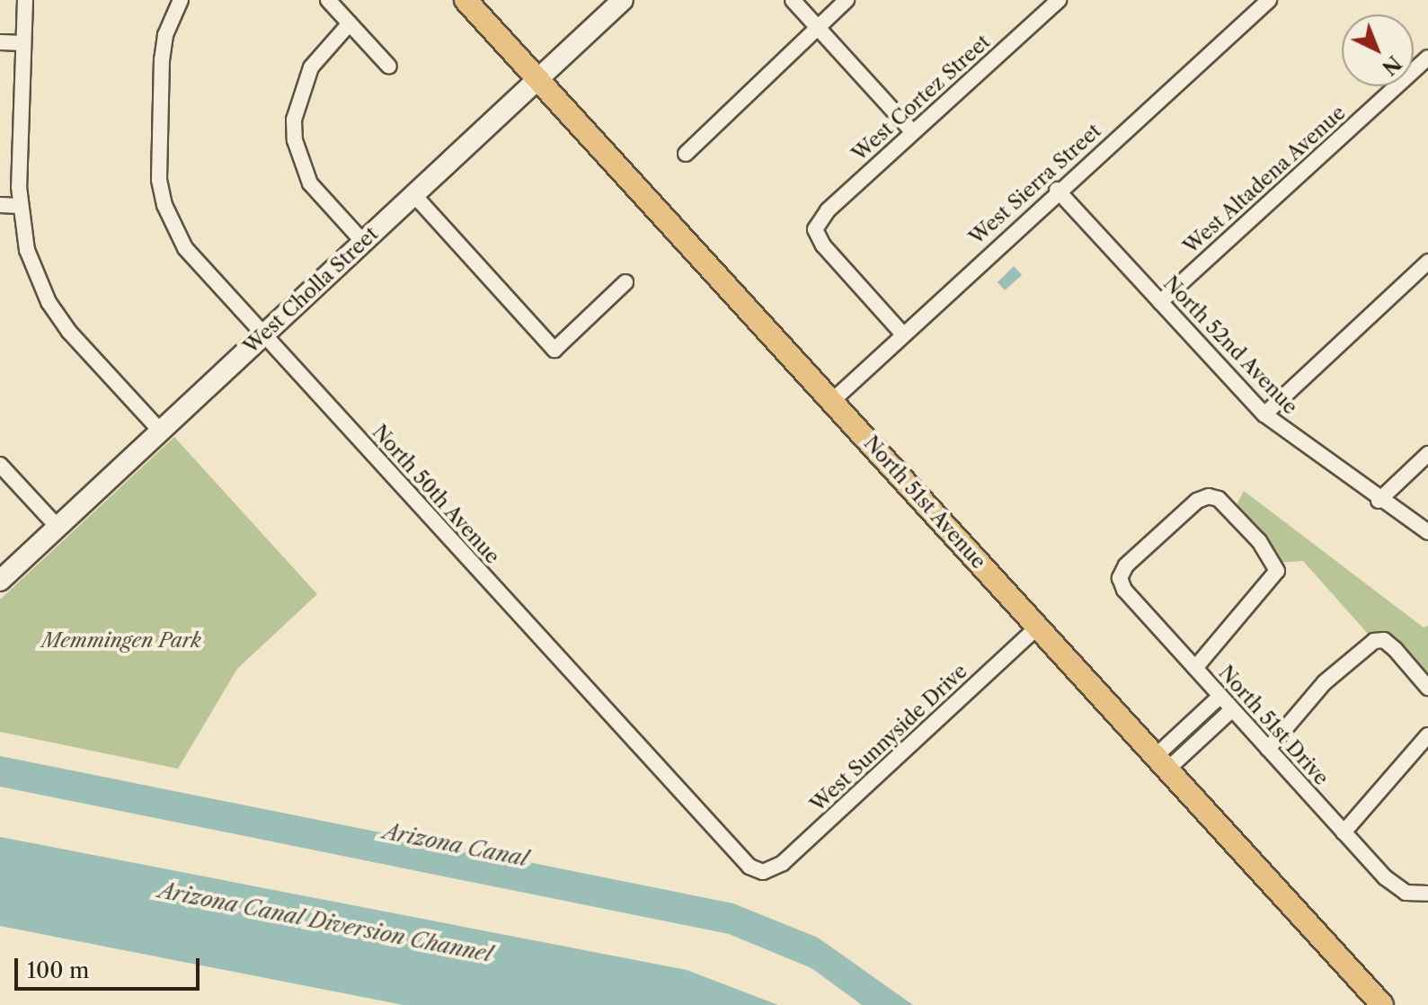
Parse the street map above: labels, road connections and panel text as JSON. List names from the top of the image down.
{
  "streets": {
    "main road": ["North 51st Avenue"],
    "street": [
      "West Cortez Street",
      "West Altadena Avenue",
      "West Sierra Street",
      "West Cholla Street",
      "North 52nd Avenue",
      "North 50th Avenue",
      "North 51st Drive",
      "West Sunnyside Drive"
    ]
  },
  "crossings": [
    ["West Cortez Street", "West Sierra Street"],
    ["West Altadena Avenue", "North 52nd Avenue"],
    ["West Sierra Street", "North 52nd Avenue"],
    ["West Sierra Street", "North 51st Avenue"],
    ["West Cholla Street", "North 50th Avenue"],
    ["West Cholla Street", "North 51st Avenue"],
    ["North 50th Avenue", "West Sunnyside Drive"],
    ["North 51st Avenue", "West Sunnyside Drive"]
  ],
  "water": ["Arizona Canal", "Arizona Canal Diversion Channel"],
  "parks": ["Memmingen Park"],
  "scale_bar": "100 m",
  "north": "bottom right"
}
